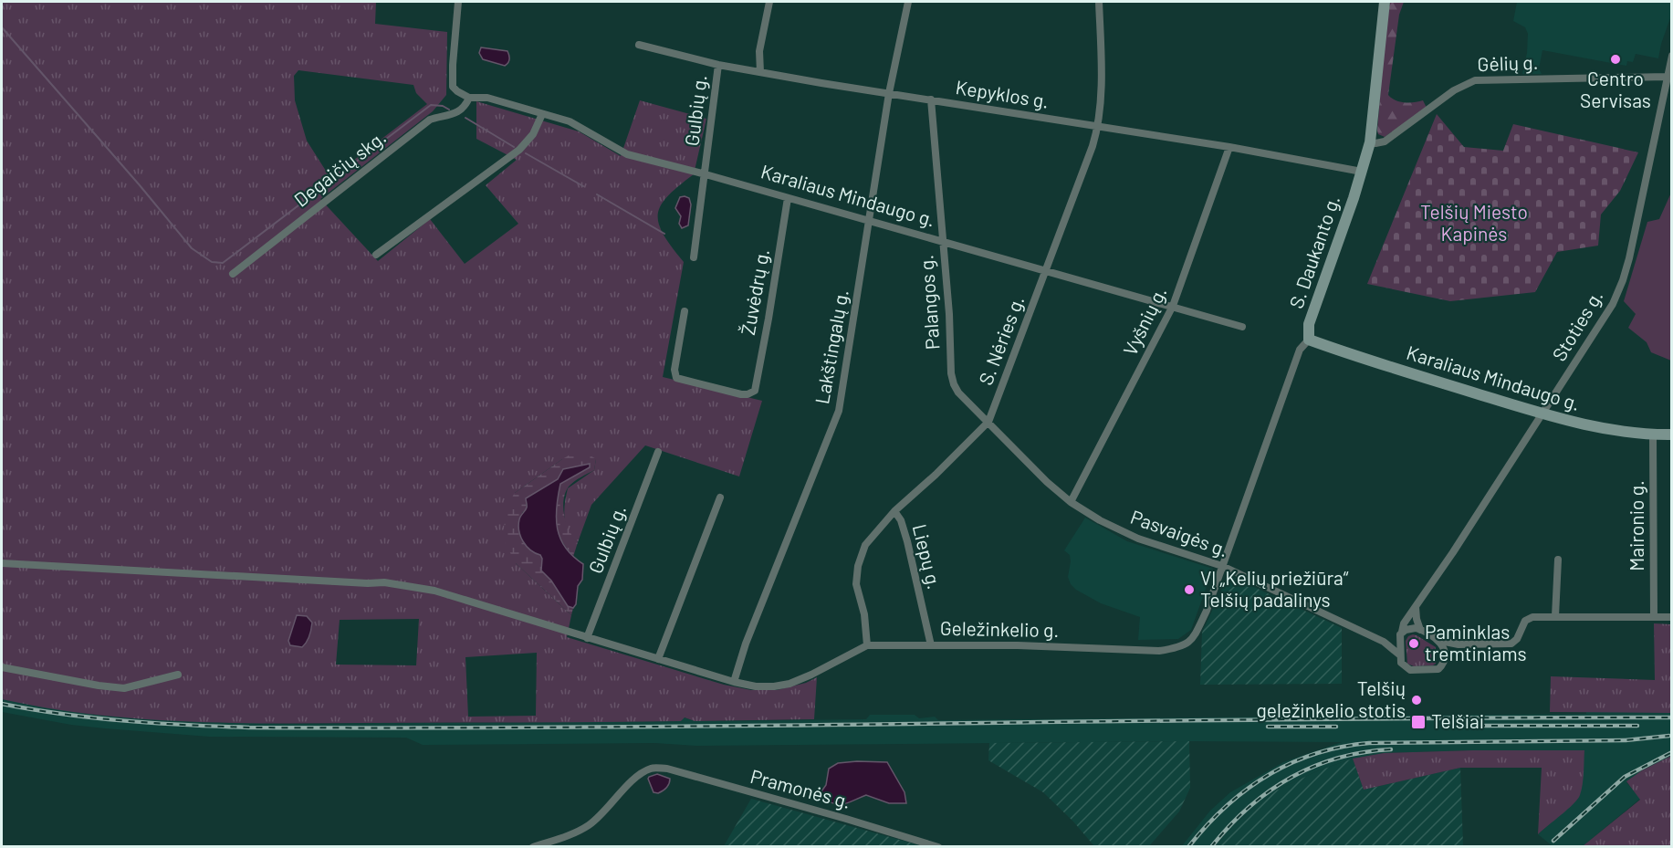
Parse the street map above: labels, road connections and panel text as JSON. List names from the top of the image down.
{
  "streets": {
    "main road": ["Karaliaus Mindaugo g.", "S. Daukanto g."],
    "street": [
      "Gėlių g.",
      "Kepyklos g.",
      "Gulbių g.",
      "Degaičių skg.",
      "Žuvėdrų g.",
      "Palangos g.",
      "Vyšnių g.",
      "Stoties g.",
      "S. Nėries g.",
      "Lakštingalų g.",
      "Maironio g.",
      "Pasvaigės g.",
      "Liepų g.",
      "Geležinkelio g.",
      "Pramonės g."
    ]
  },
  "crossings": [
    ["Gėlių g.", "S. Daukanto g."],
    ["Gėlių g.", "Stoties g."],
    ["Kepyklos g.", "Gulbių g."],
    ["Kepyklos g.", "S. Daukanto g."],
    ["Kepyklos g.", "Palangos g."],
    ["Kepyklos g.", "Vyšnių g."],
    ["Kepyklos g.", "S. Nėries g."],
    ["Kepyklos g.", "Lakštingalų g."],
    ["Gulbių g.", "Karaliaus Mindaugo g."],
    ["Gulbių g.", "Geležinkelio g."],
    ["Degaičių skg.", "Karaliaus Mindaugo g."],
    ["Karaliaus Mindaugo g.", "S. Daukanto g."],
    ["Karaliaus Mindaugo g.", "Žuvėdrų g."],
    ["Karaliaus Mindaugo g.", "Palangos g."],
    ["Karaliaus Mindaugo g.", "Vyšnių g."],
    ["Karaliaus Mindaugo g.", "Stoties g."],
    ["Karaliaus Mindaugo g.", "S. Nėries g."],
    ["Karaliaus Mindaugo g.", "Lakštingalų g."],
    ["Karaliaus Mindaugo g.", "Maironio g."],
    ["S. Daukanto g.", "Pasvaigės g."],
    ["S. Daukanto g.", "Geležinkelio g."],
    ["Palangos g.", "S. Nėries g."],
    ["Palangos g.", "Pasvaigės g."],
    ["Vyšnių g.", "Pasvaigės g."],
    ["Stoties g.", "Pasvaigės g."],
    ["S. Nėries g.", "Pasvaigės g."],
    ["S. Nėries g.", "Liepų g."],
    ["S. Nėries g.", "Geležinkelio g."],
    ["Lakštingalų g.", "Geležinkelio g."],
    ["Pasvaigės g.", "Geležinkelio g."],
    ["Liepų g.", "Geležinkelio g."]
  ],
  "parks": ["Telšių Miesto Kapinės"],
  "places": {
    "other": [
      "Centro Servisas",
      "VĮ „Kelių priežiūra“ Telšių padalinys",
      "Paminklas tremtiniams",
      "Telšių geležinkelio stotis"
    ],
    "transit": ["Telšiai"]
  }
}
